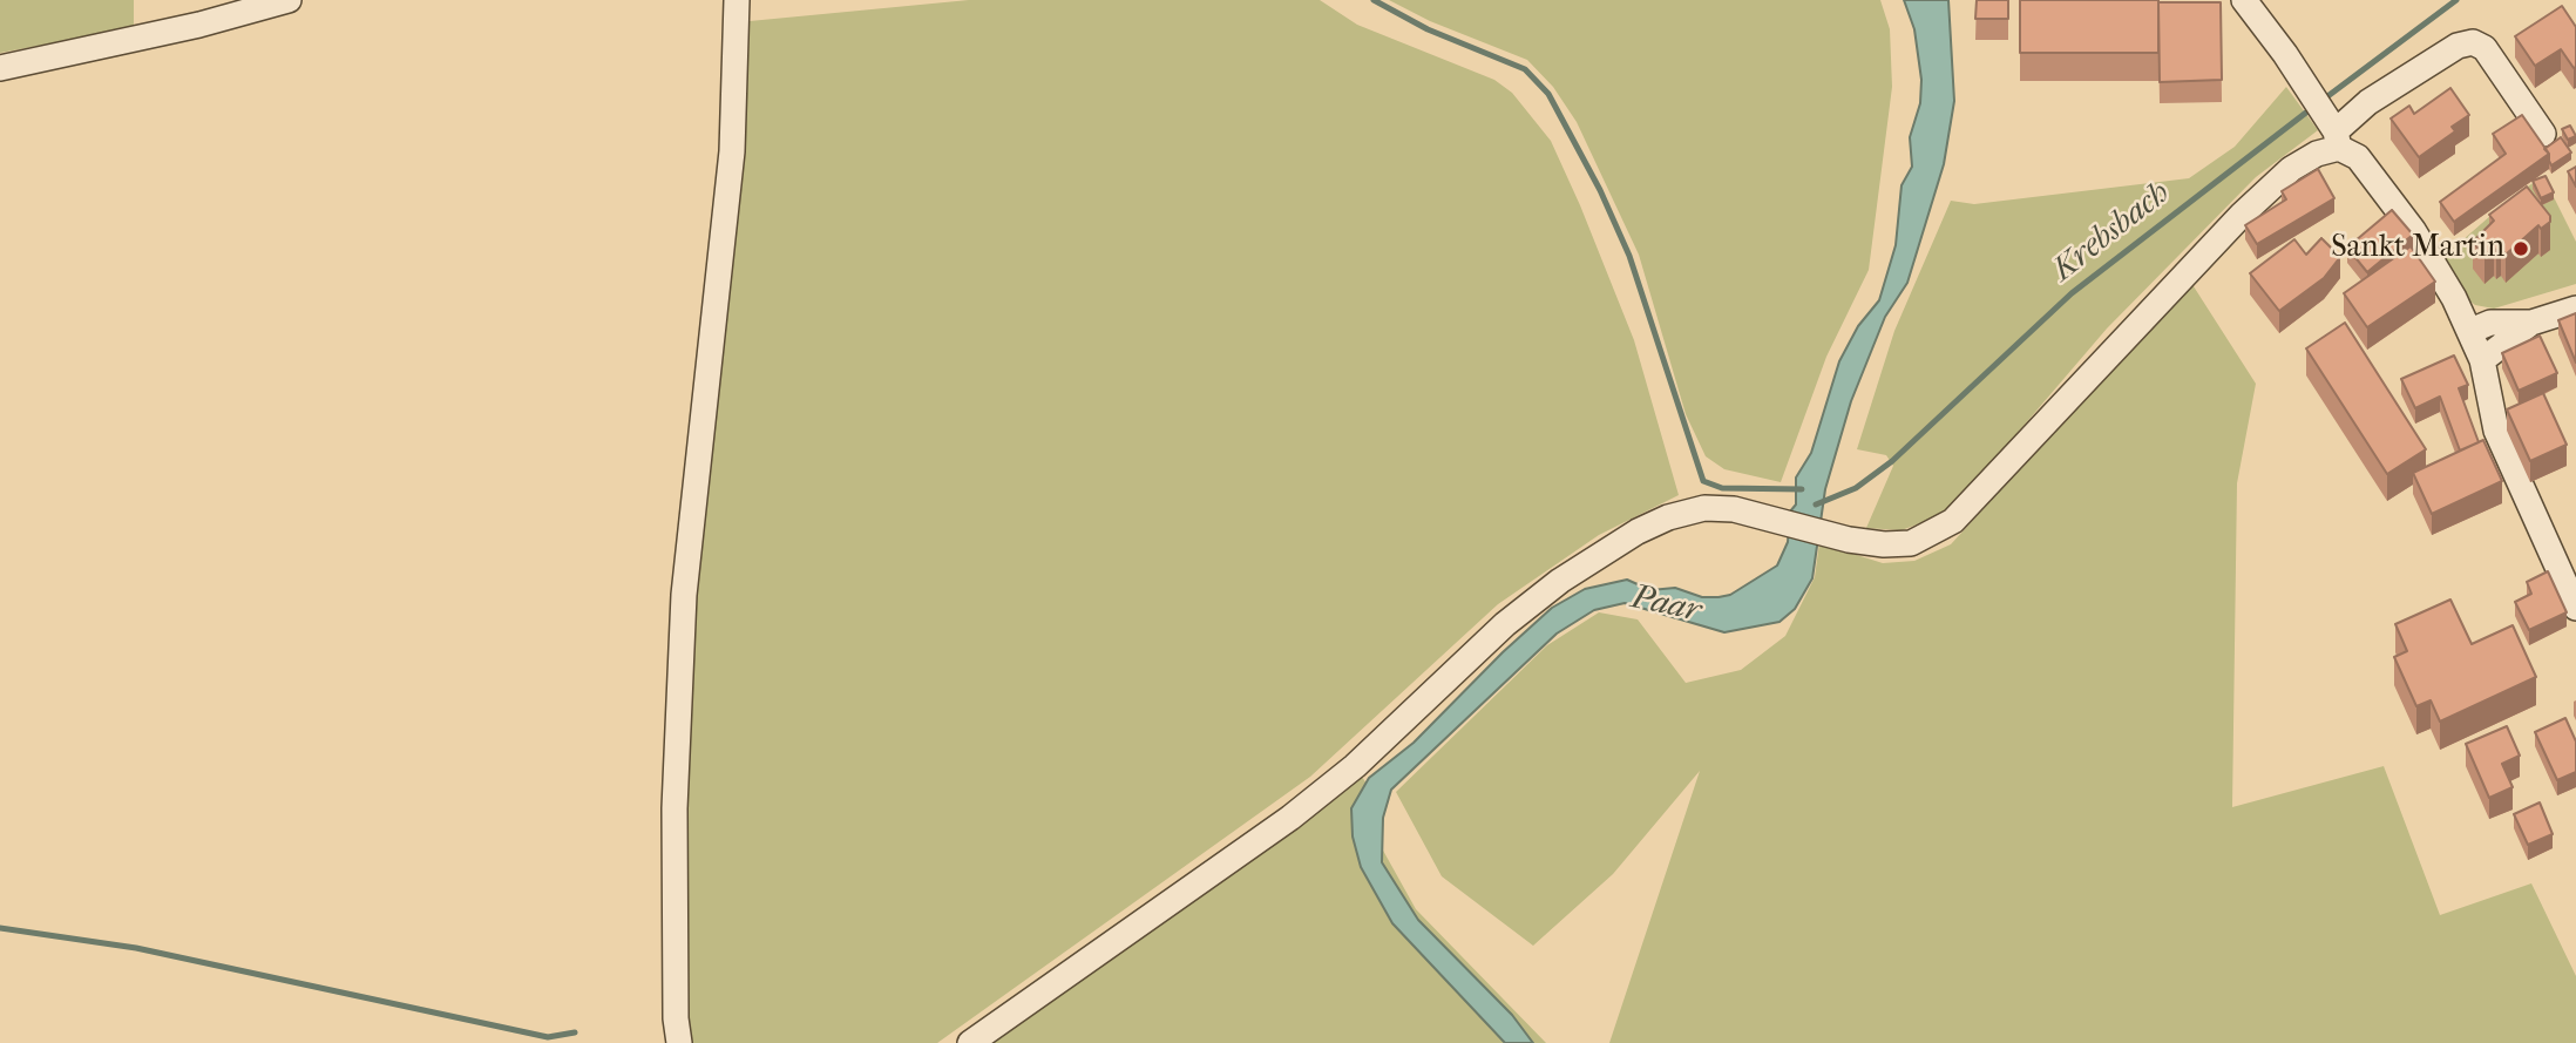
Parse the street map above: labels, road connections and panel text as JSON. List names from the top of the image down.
{
  "water": ["Krebsbach", "Paar"],
  "places": ["Sankt Martin"]
}
